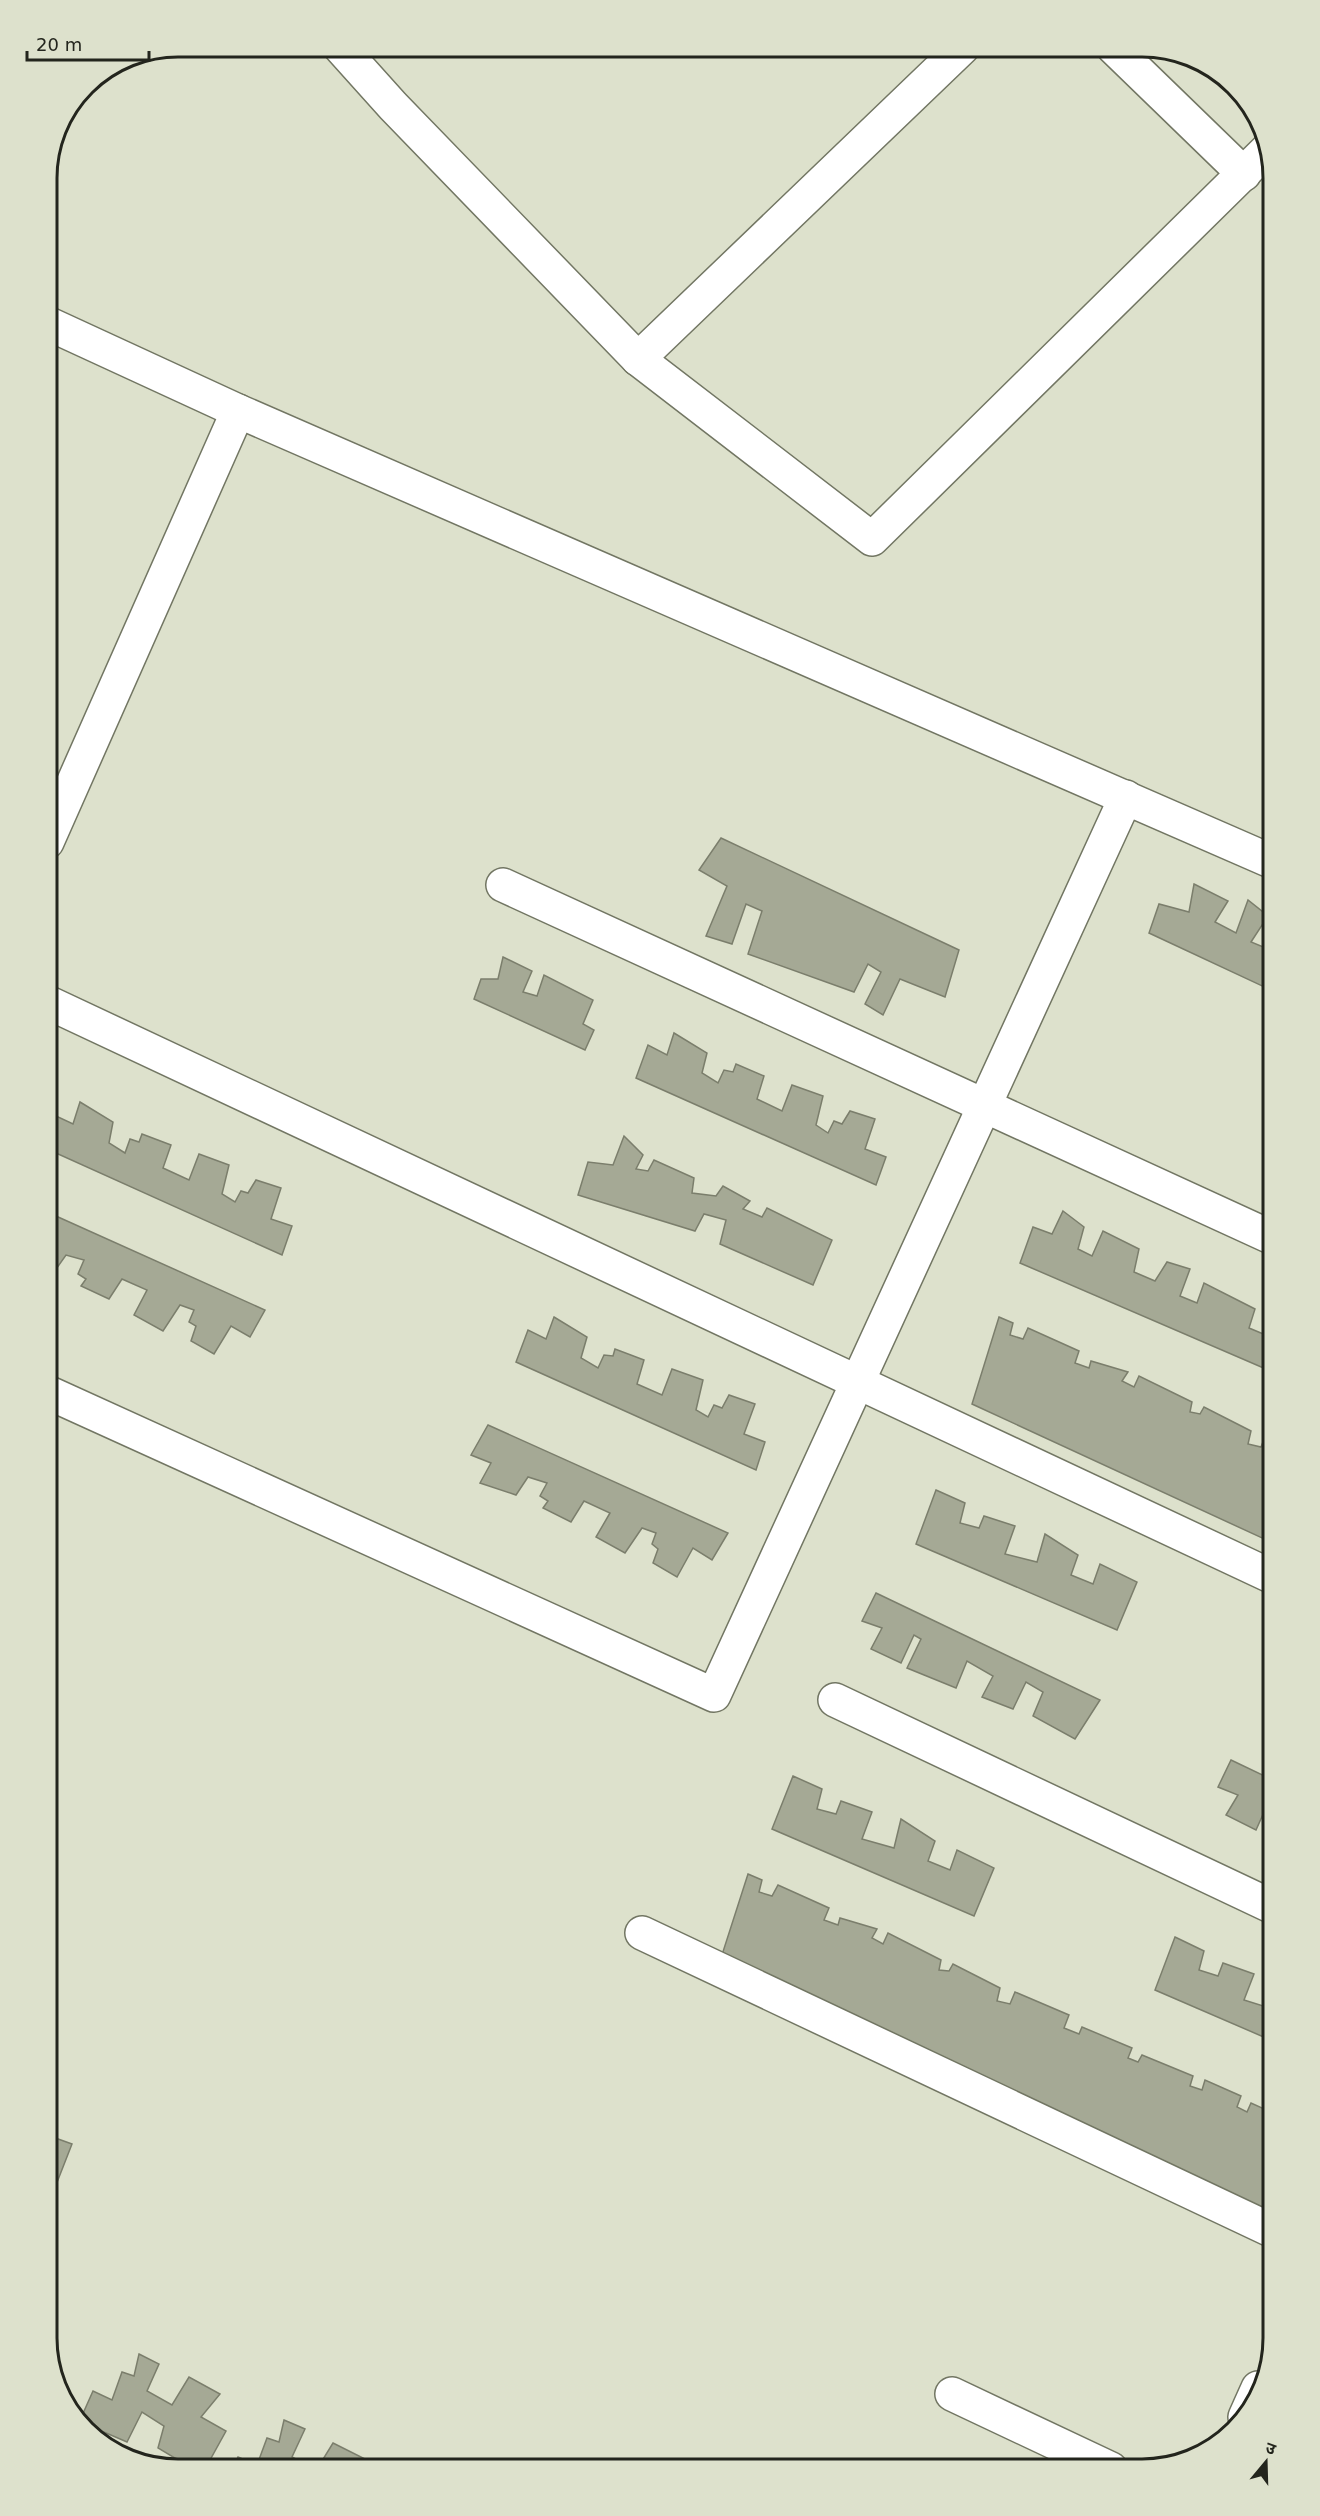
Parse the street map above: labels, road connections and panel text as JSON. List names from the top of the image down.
{
  "scale_bar": "20 m",
  "north": "top"
}
